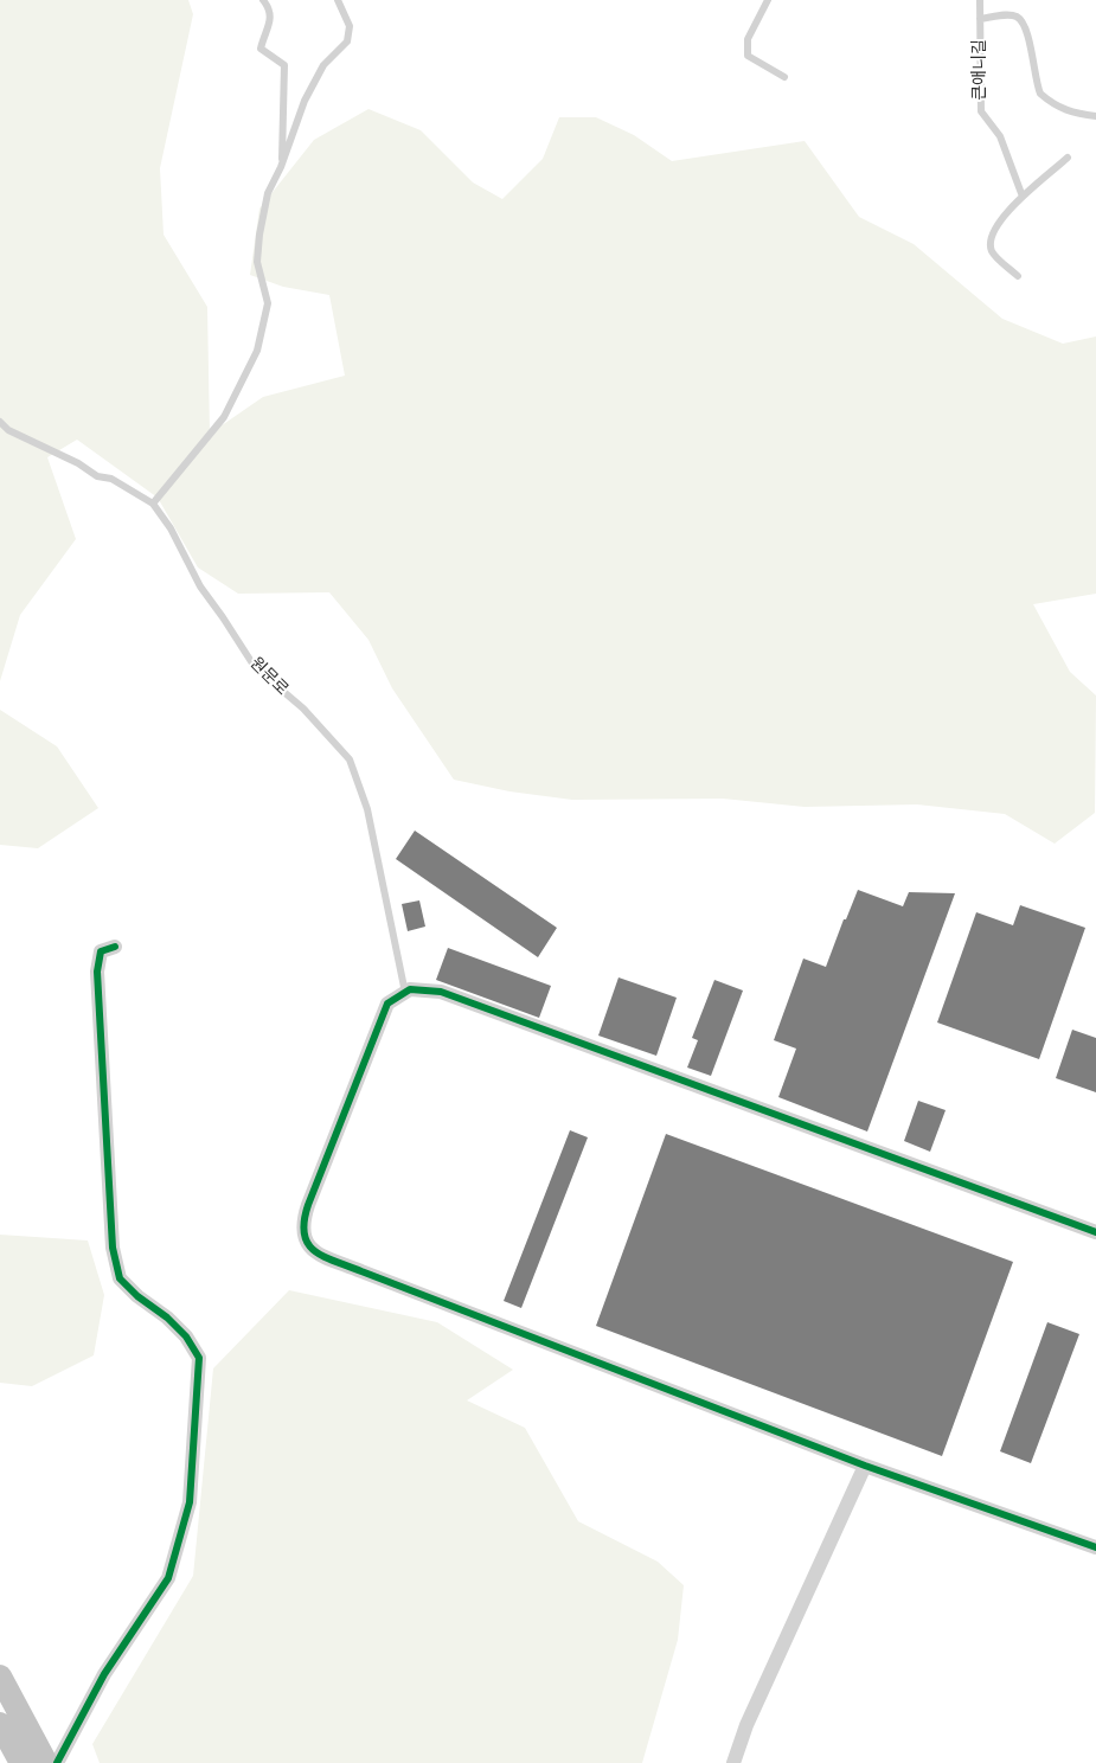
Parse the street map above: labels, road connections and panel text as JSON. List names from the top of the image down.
{
  "streets": {
    "lane": ["큰애니길", "원문로"]
  }
}
